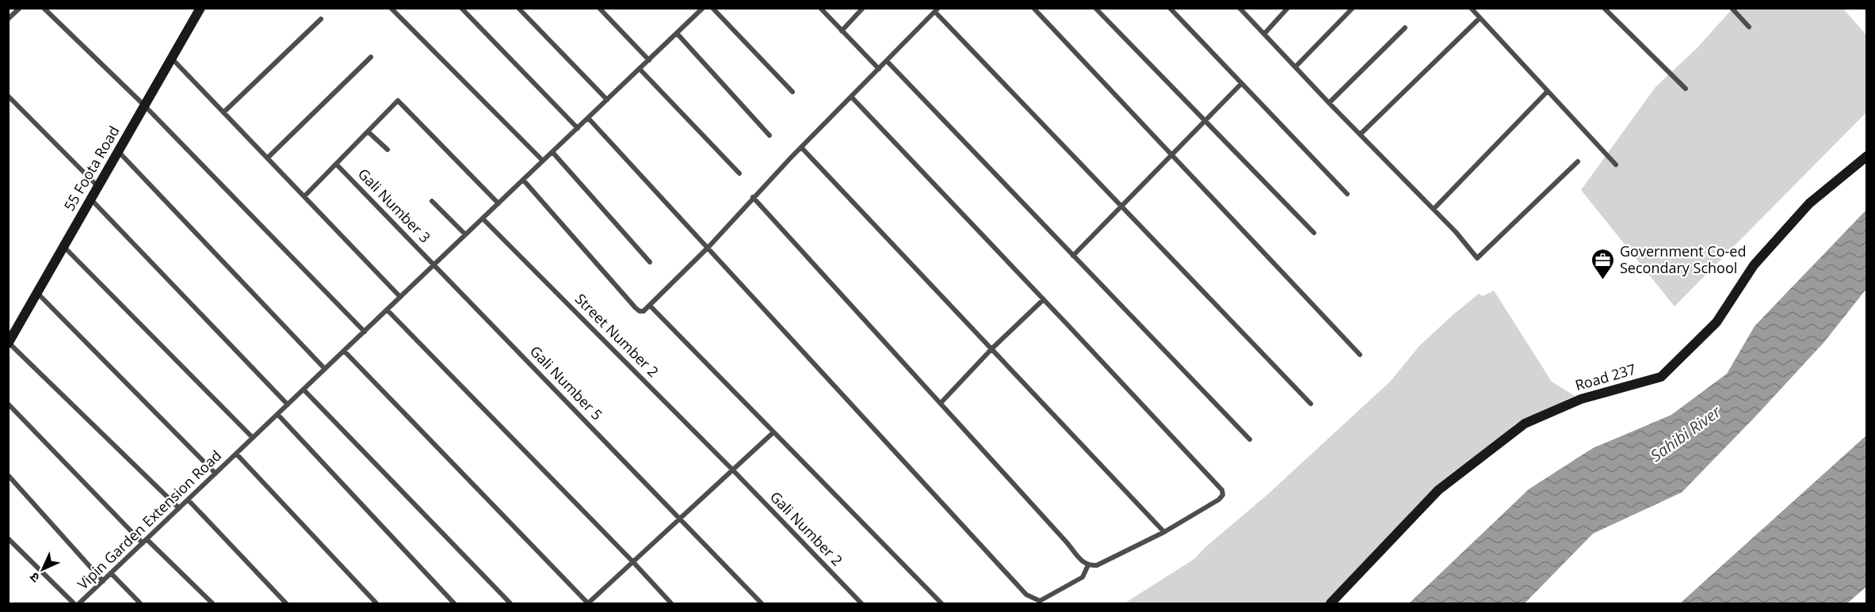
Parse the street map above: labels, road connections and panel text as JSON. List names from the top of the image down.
{
  "streets": {
    "street": [
      "55 Foota Road",
      "Gali Number 3",
      "Street Number 2",
      "Road 237",
      "Gali Number 5",
      "Vipin Garden Extension Road",
      "Gali Number 2"
    ]
  },
  "crossings": [
    ["Gali Number 3", "Gali Number 5"],
    ["Gali Number 3", "Vipin Garden Extension Road"],
    ["Street Number 2", "Vipin Garden Extension Road"],
    ["Street Number 2", "Gali Number 2"],
    ["Gali Number 5", "Vipin Garden Extension Road"]
  ],
  "water": ["Sahibi River"],
  "places": {
    "office": ["Government Co-ed Secondary School"]
  },
  "north": "bottom left"
}
